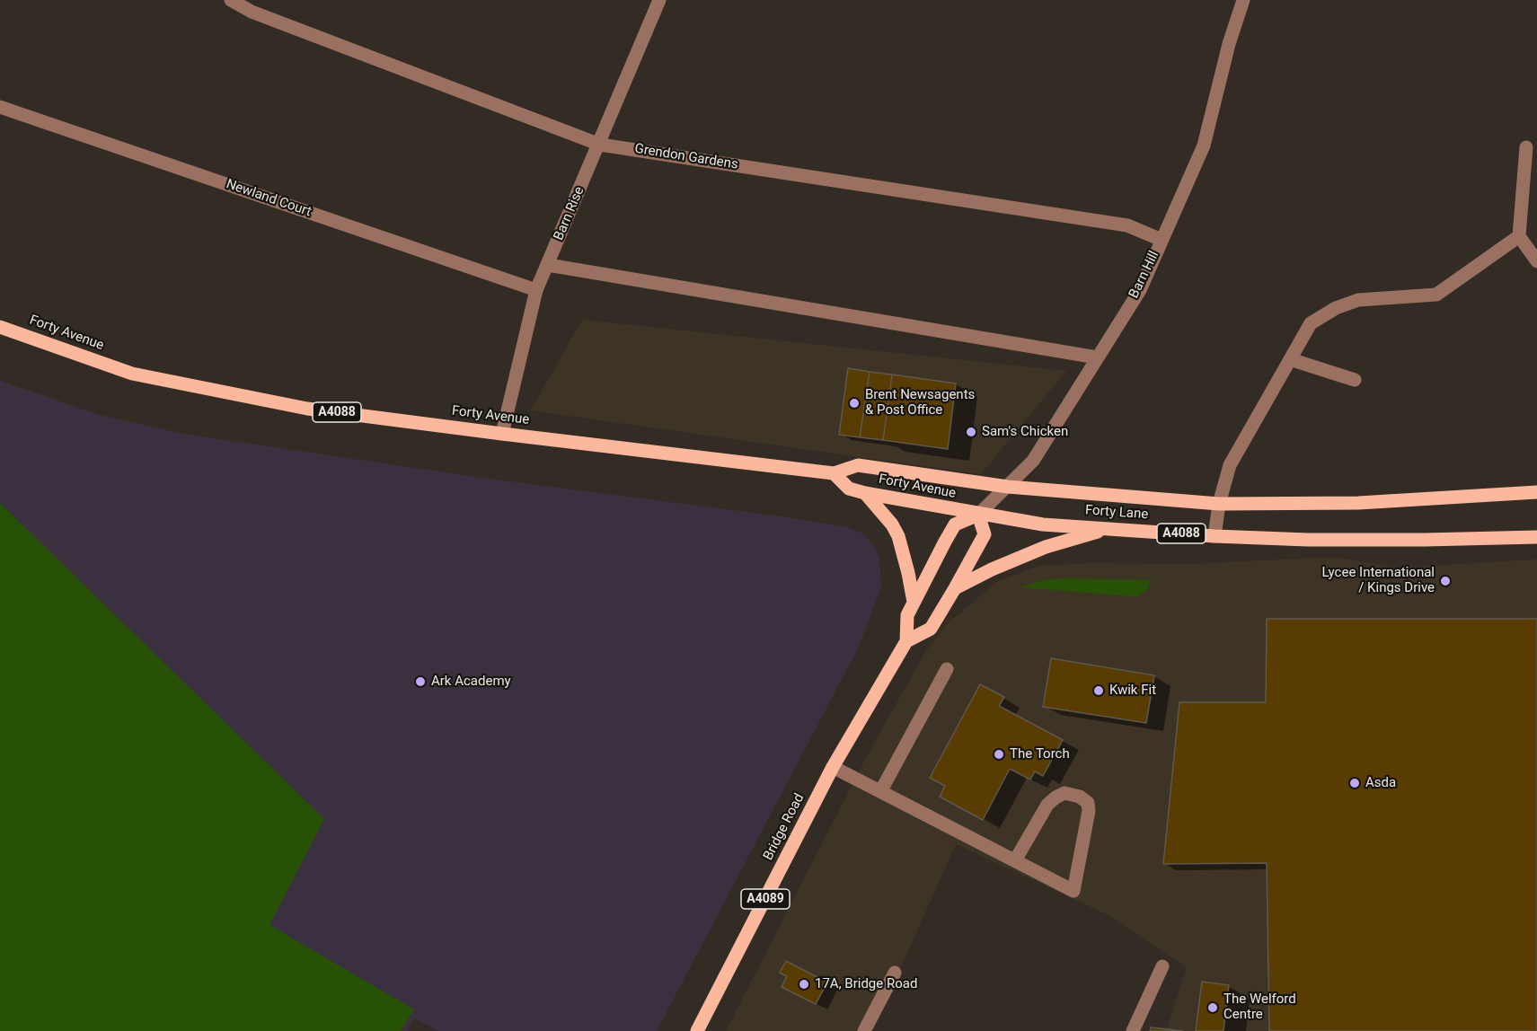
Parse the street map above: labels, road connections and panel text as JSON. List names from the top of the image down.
{
  "streets": {
    "main road": [
      "Forty Avenue",
      "A4088",
      "Forty Lane",
      "Bridge Road",
      "A4089"
    ],
    "street": [
      "Grendon Gardens",
      "Newland Court",
      "Barn Rise",
      "Barn Hill"
    ]
  },
  "crossings": [
    ["Grendon Gardens", "Barn Rise"],
    ["Grendon Gardens", "Barn Hill"],
    ["Newland Court", "Barn Rise"],
    ["Barn Rise", "Forty Avenue"],
    ["Barn Hill", "Forty Avenue"],
    ["Barn Hill", "Forty Lane"],
    ["Barn Hill", "Bridge Road"],
    ["Forty Avenue", "Forty Lane"],
    ["Forty Avenue", "Bridge Road"],
    ["Forty Lane", "Bridge Road"]
  ],
  "places": [
    "Brent Newsagents & Post Office",
    "Sam's Chicken",
    "Lycee International / Kings Drive",
    "Ark Academy",
    "Kwik Fit",
    "The Torch",
    "Asda",
    "17A, Bridge Road",
    "The Welford Centre"
  ]
}
